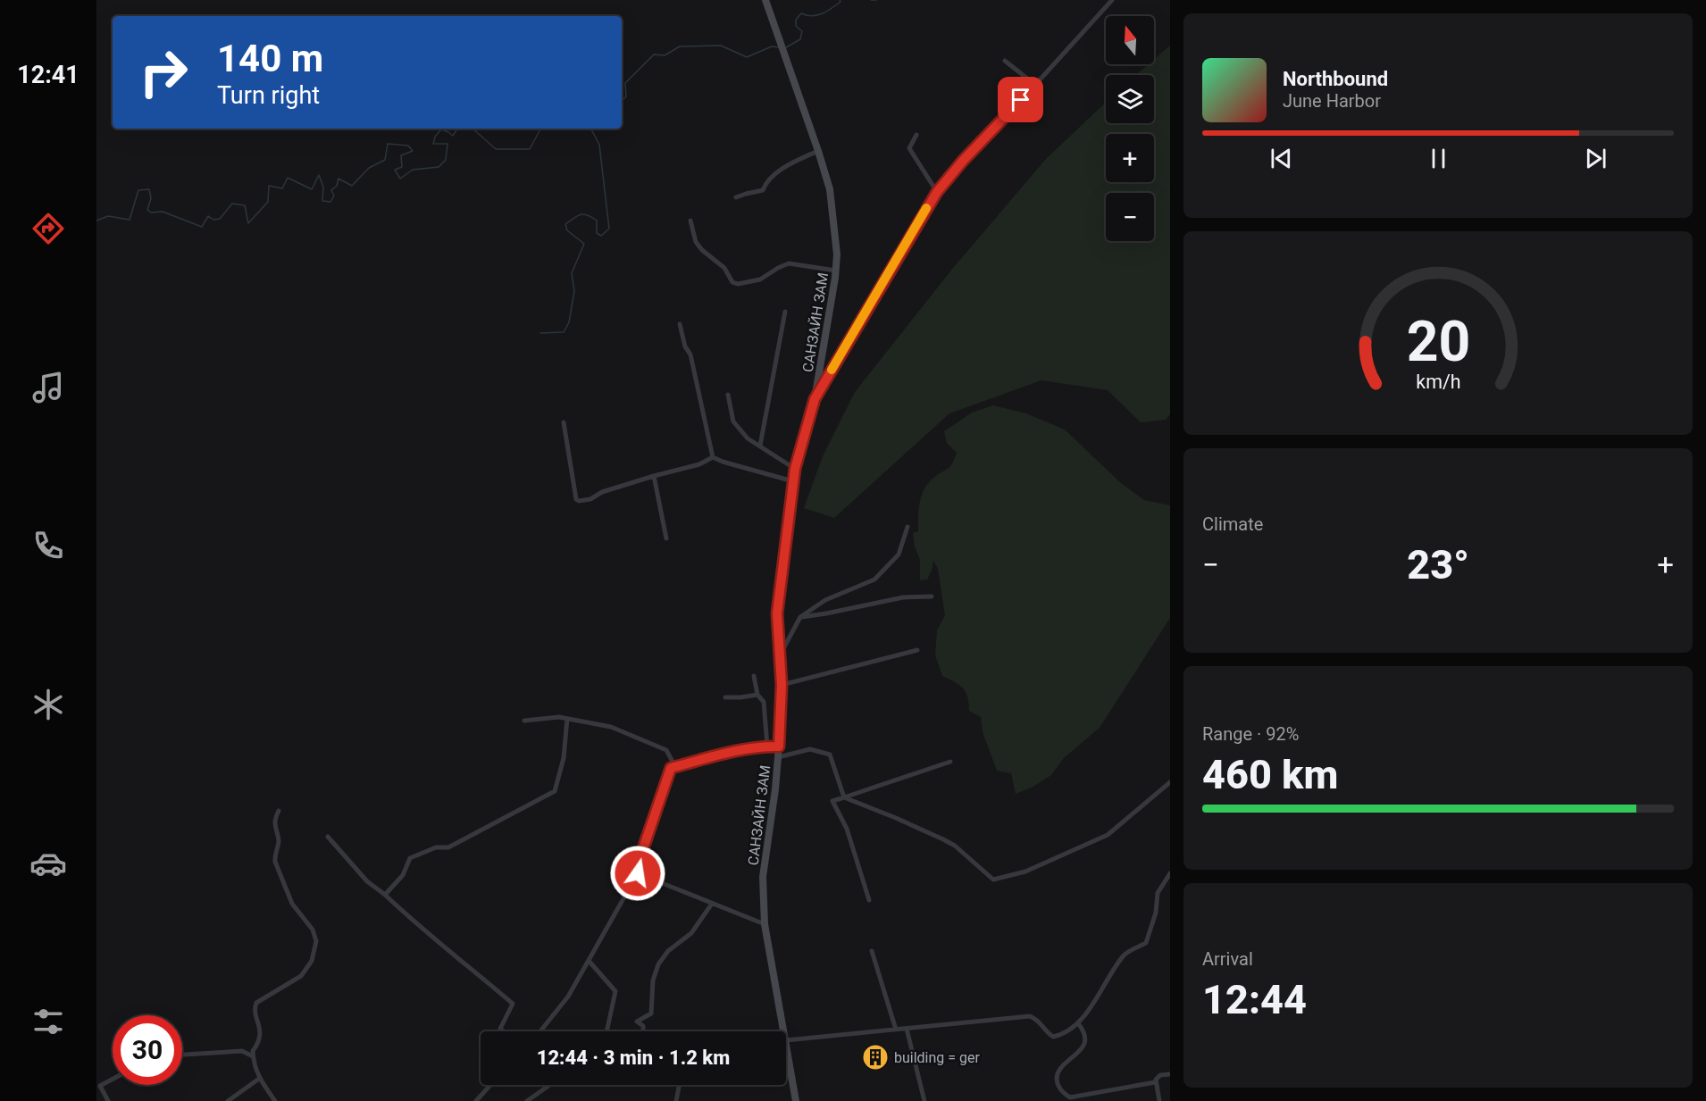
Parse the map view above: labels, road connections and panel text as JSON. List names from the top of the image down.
{
  "streets": {
    "main road": ["САНЗАЙН ЗАМ"]
  },
  "places": {
    "building": ["building = ger"]
  },
  "north": "top",
  "page": {
    "tabs": "12:41",
    "map_buttons": ["+", "−"],
    "turn": ["140 m", "Turn right"],
    "song": ["Northbound", "June Harbor"],
    "tile": [
      "Climate",
      ["Range · 92%", "460 km"],
      ["Arrival", "12:44"]
    ],
    "heat": ["−", "23°", "+"],
    "limit": "30",
    "trip": "12:44 · 3 min · 1.2 km",
    "gauge": ["20", "km/h"]
  }
}
